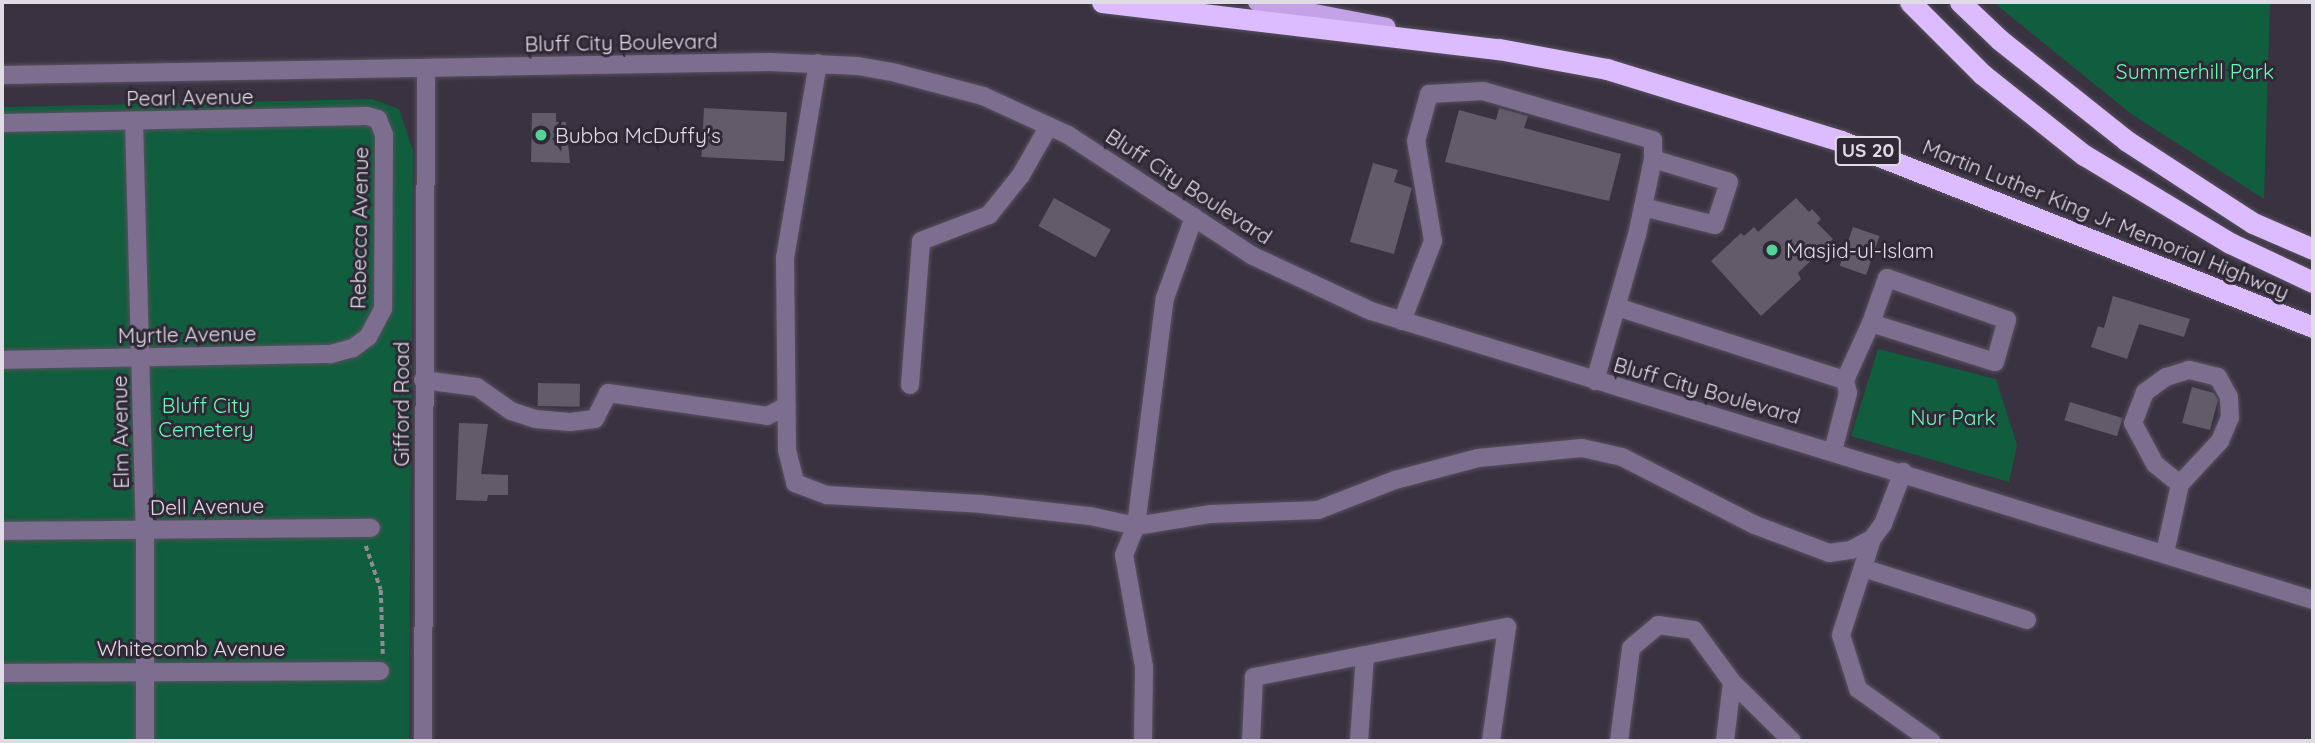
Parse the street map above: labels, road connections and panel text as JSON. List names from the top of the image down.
{
  "streets": {
    "highway": ["US 20", "Martin Luther King Jr Memorial Highway"],
    "street": [
      "Bluff City Boulevard",
      "Pearl Avenue",
      "Rebecca Avenue",
      "Myrtle Avenue",
      "Gifford Road",
      "Elm Avenue",
      "Dell Avenue",
      "Whitecomb Avenue"
    ]
  },
  "crossings": [
    ["Bluff City Boulevard", "Gifford Road"],
    ["Pearl Avenue", "Rebecca Avenue"],
    ["Pearl Avenue", "Elm Avenue"],
    ["Rebecca Avenue", "Myrtle Avenue"],
    ["Myrtle Avenue", "Elm Avenue"],
    ["Elm Avenue", "Dell Avenue"],
    ["Elm Avenue", "Whitecomb Avenue"]
  ],
  "parks": ["Summerhill Park", "Bluff City Cemetery", "Nur Park"],
  "places": ["Bubba McDuffy's", "Masjid-ul-Islam"]
}
